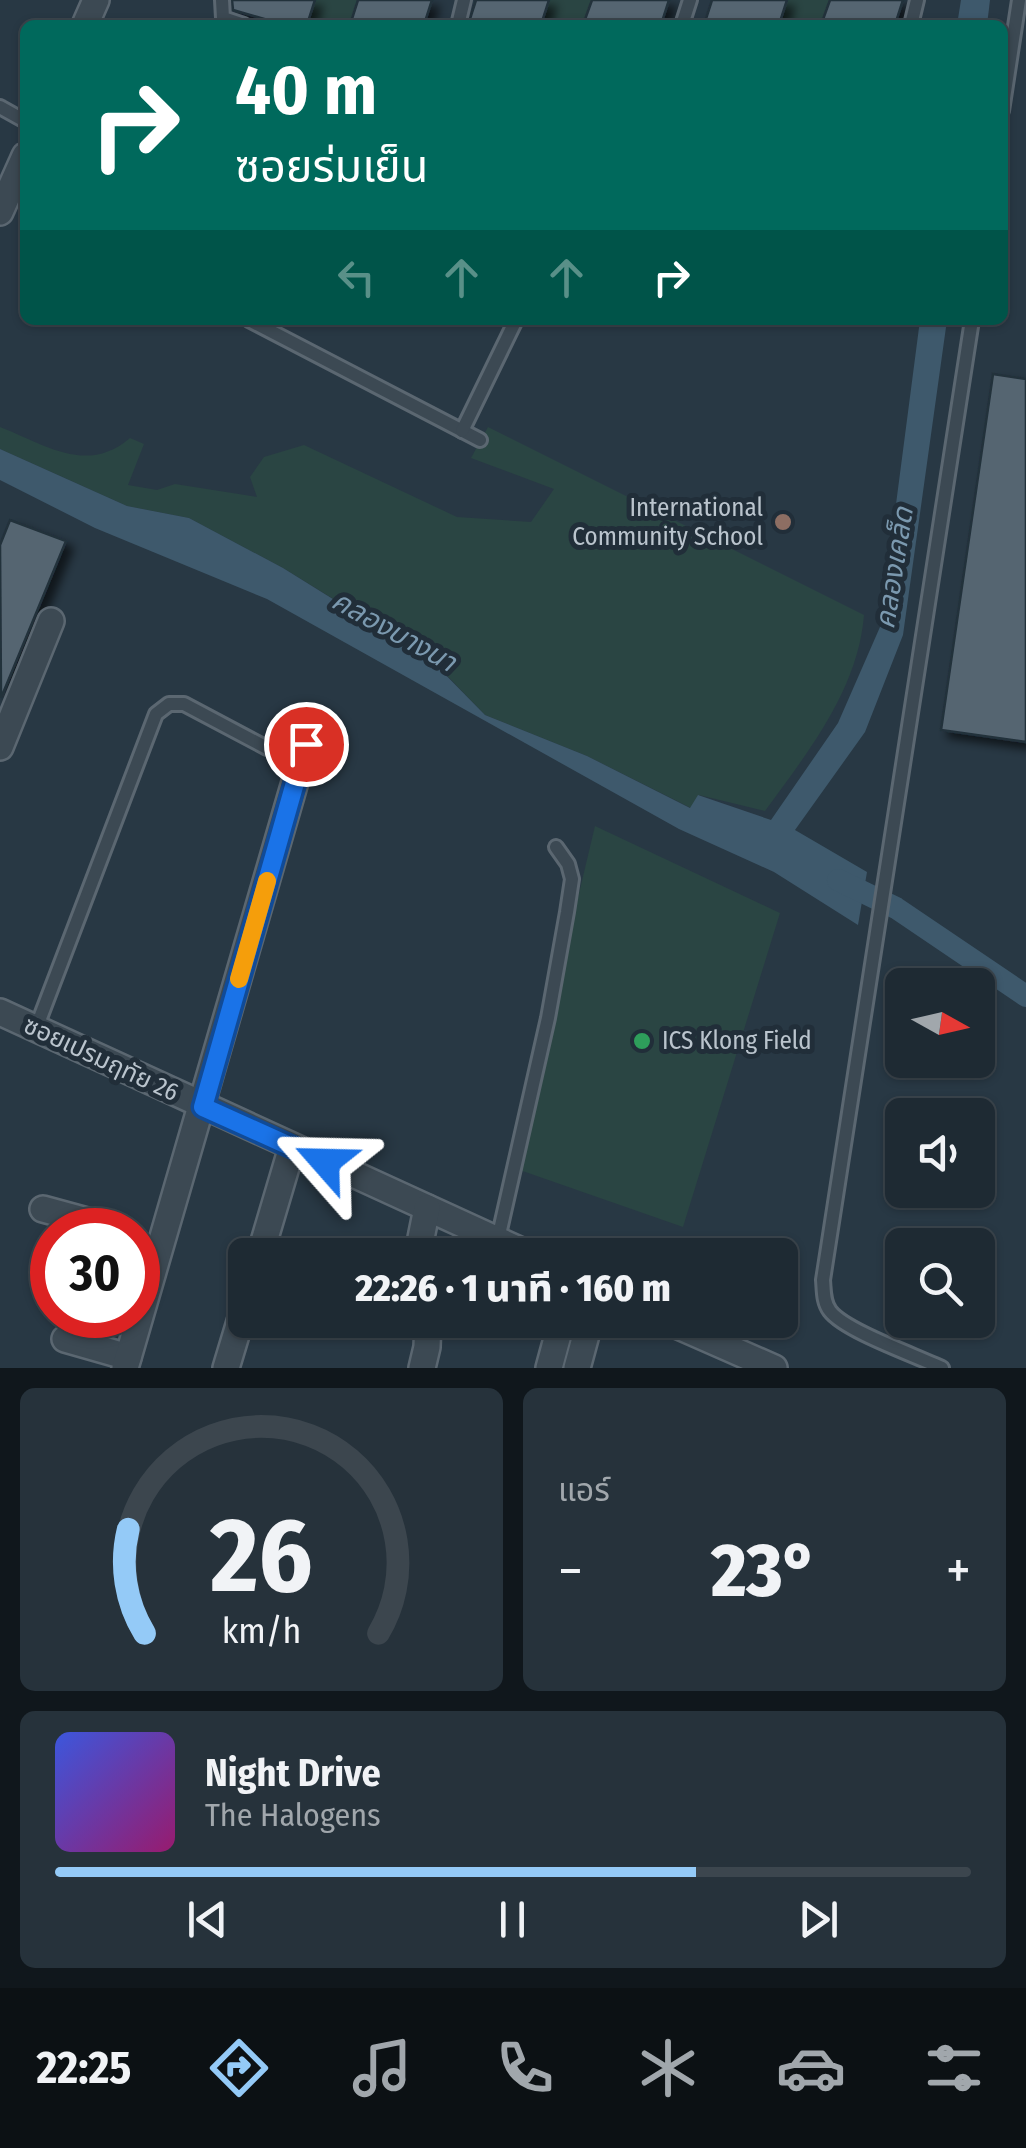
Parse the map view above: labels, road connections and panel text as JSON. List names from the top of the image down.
{
  "streets": {
    "street": ["ซอยเปรมฤทัย 26"]
  },
  "water": ["คลองเคล็ด", "คลองบางนา"],
  "places": ["International Community School", "ICS Klong Field"],
  "north": "right",
  "page": {
    "turn": ["40 m", "ซอยร่มเย็น"],
    "limit": "30",
    "trip": "22:26 · 1 นาที · 160 m",
    "tile": "แอร์",
    "heat": ["−", "23°", "+"],
    "song": ["Night Drive", "The Halogens"],
    "tabs": "22:25",
    "gauge": ["26", "km/h"]
  }
}
